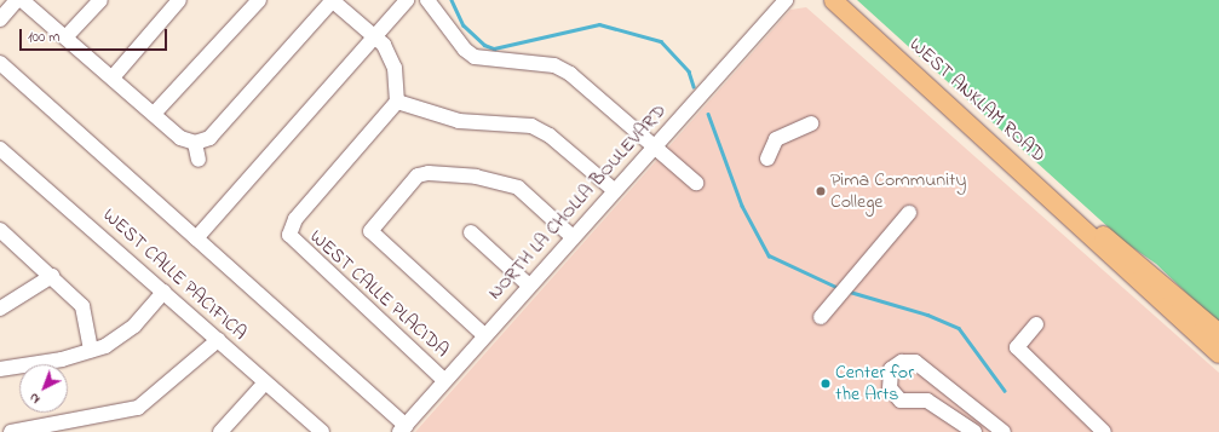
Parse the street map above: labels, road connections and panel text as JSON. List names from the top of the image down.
{
  "streets": {
    "main road": ["WEST ANKLAM ROAD"],
    "street": ["NORTH LA CHOLLA BOULEVARD", "WEST CALLE PACIFICA", "WEST CALLE PLACIDA"]
  },
  "crossings": [
    ["NORTH LA CHOLLA BOULEVARD", "WEST CALLE PLACIDA"]
  ],
  "places": ["Pima Community College", "Center for the Arts"],
  "scale_bar": "100 m",
  "north": "bottom left"
}
